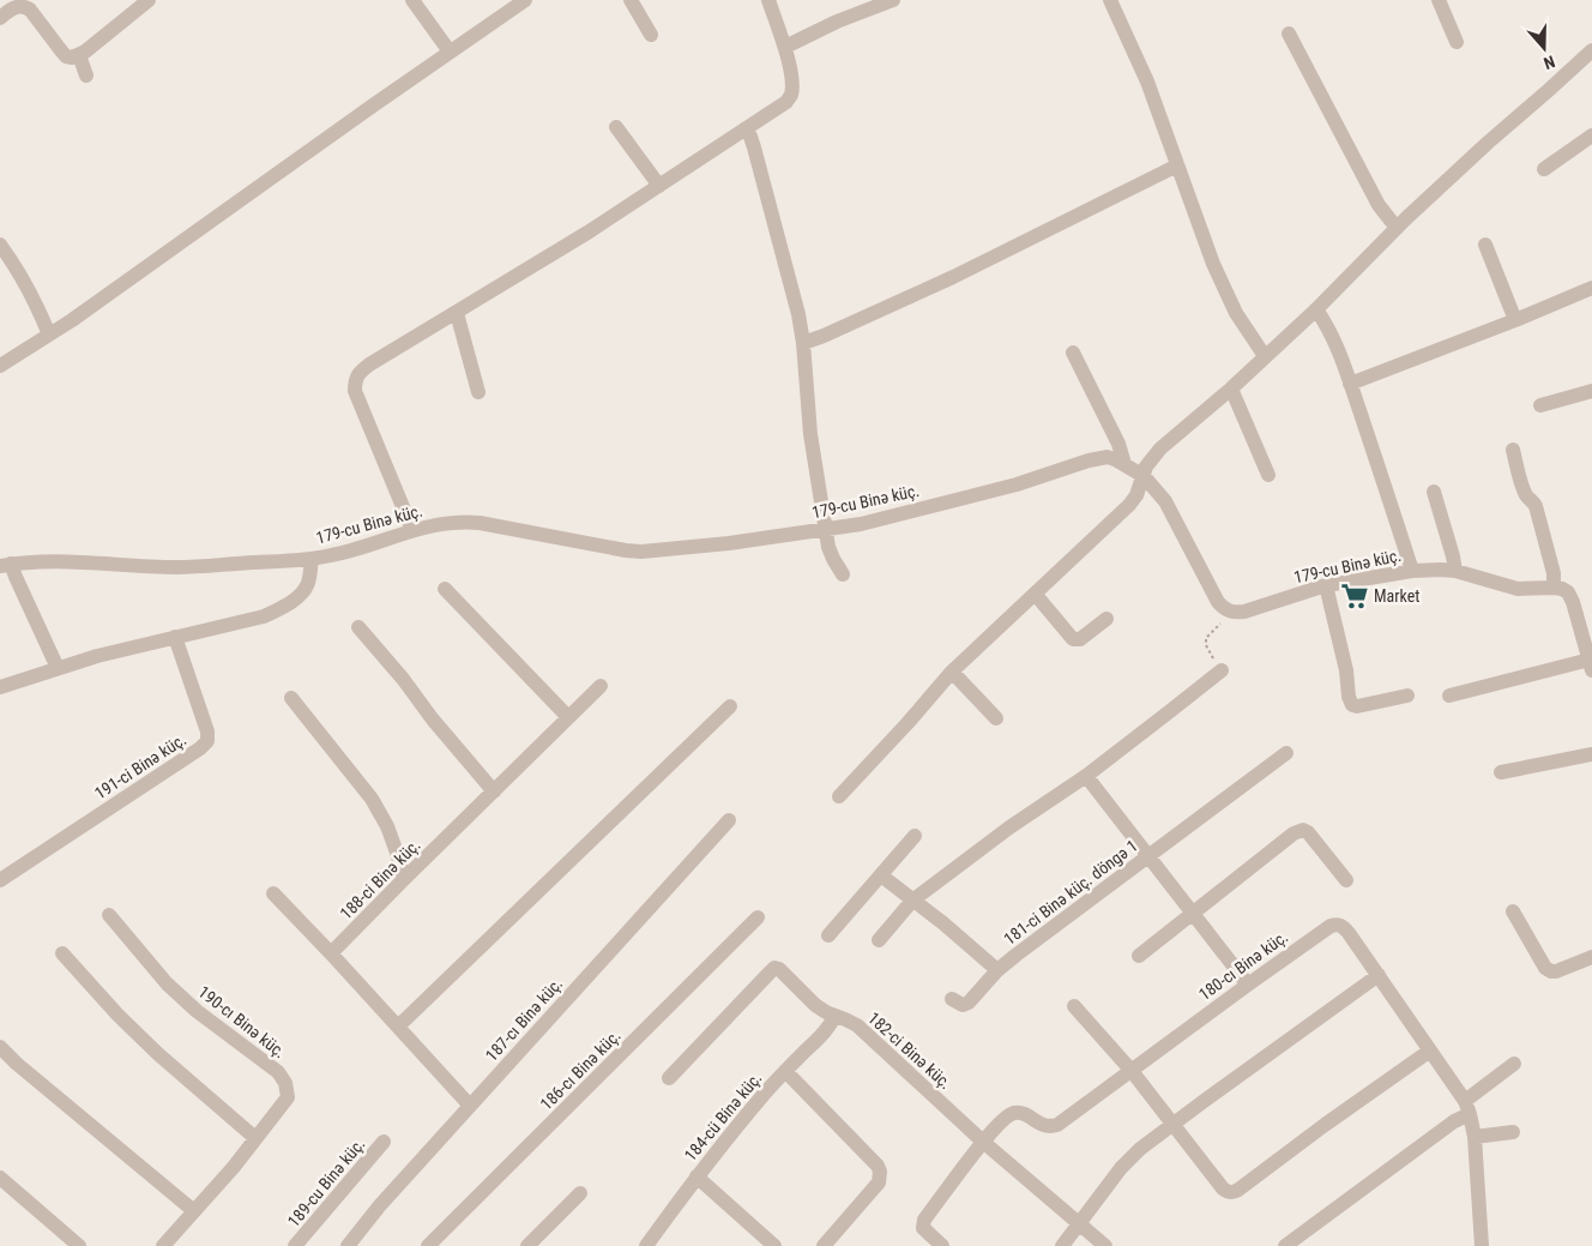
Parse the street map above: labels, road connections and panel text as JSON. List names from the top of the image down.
{
  "streets": {
    "street": [
      "179-cu Binə küç.",
      "191-ci Binə küç.",
      "188-ci Binə küç.",
      "181-ci Binə küç. döngə 1",
      "180-cı Binə küç.",
      "187-cı Binə küç.",
      "190-cı Binə küç.",
      "182-ci Binə küç.",
      "186-cı Binə küç.",
      "184-cü Binə küç.",
      "189-cu Binə küç."
    ]
  },
  "crossings": [
    ["180-cı Binə küç.", "182-ci Binə küç."],
    ["182-ci Binə küç.", "184-cü Binə küç."]
  ],
  "places": {
    "supermarket": ["Market"]
  },
  "north": "bottom"
}
